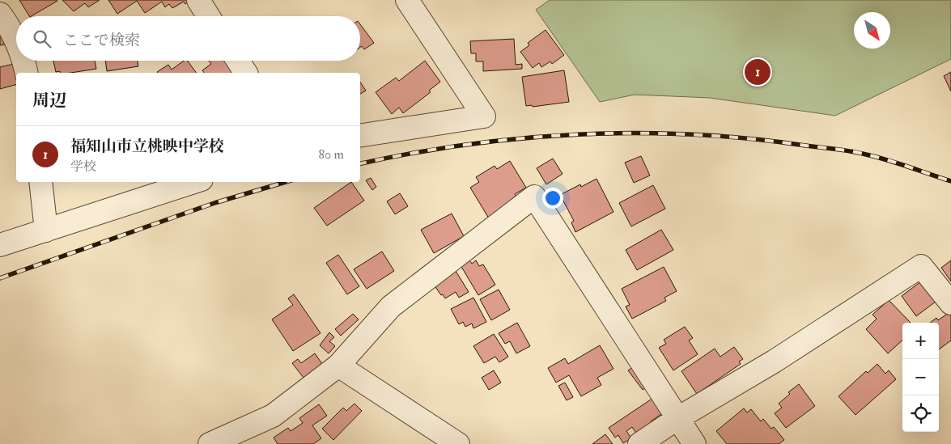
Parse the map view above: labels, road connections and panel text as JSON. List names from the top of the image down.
{
  "north": "bottom right",
  "page": {
    "search": "ここで検索",
    "pins": "1",
    "heading": "周辺",
    "list": [
      {
        "mark": "1",
        "name": "福知山市立桃映中学校",
        "note": "学校",
        "value": "80 m"
      }
    ],
    "map_buttons": ["+", "−"]
  }
}
